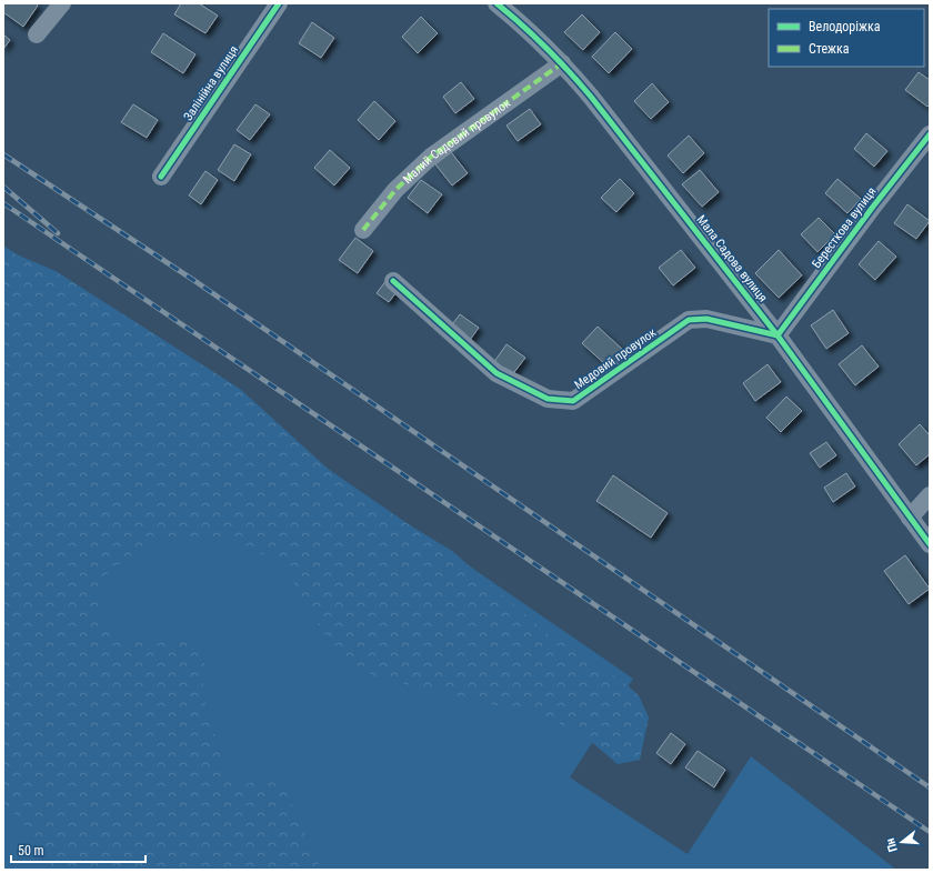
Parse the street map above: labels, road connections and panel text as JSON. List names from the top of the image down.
{
  "streets": {
    "street": [
      "Залінійна вулиця",
      "Малий Садовий провулок",
      "Бересткова вулиця",
      "Мала Садова вулиця",
      "Медовий провулок"
    ]
  },
  "crossings": [
    ["Малий Садовий провулок", "Мала Садова вулиця"],
    ["Бересткова вулиця", "Мала Садова вулиця"],
    ["Бересткова вулиця", "Медовий провулок"],
    ["Мала Садова вулиця", "Медовий провулок"]
  ],
  "legend": ["Велодоріжка", "Стежка"],
  "scale_bar": "50 m",
  "north": "left"
}
